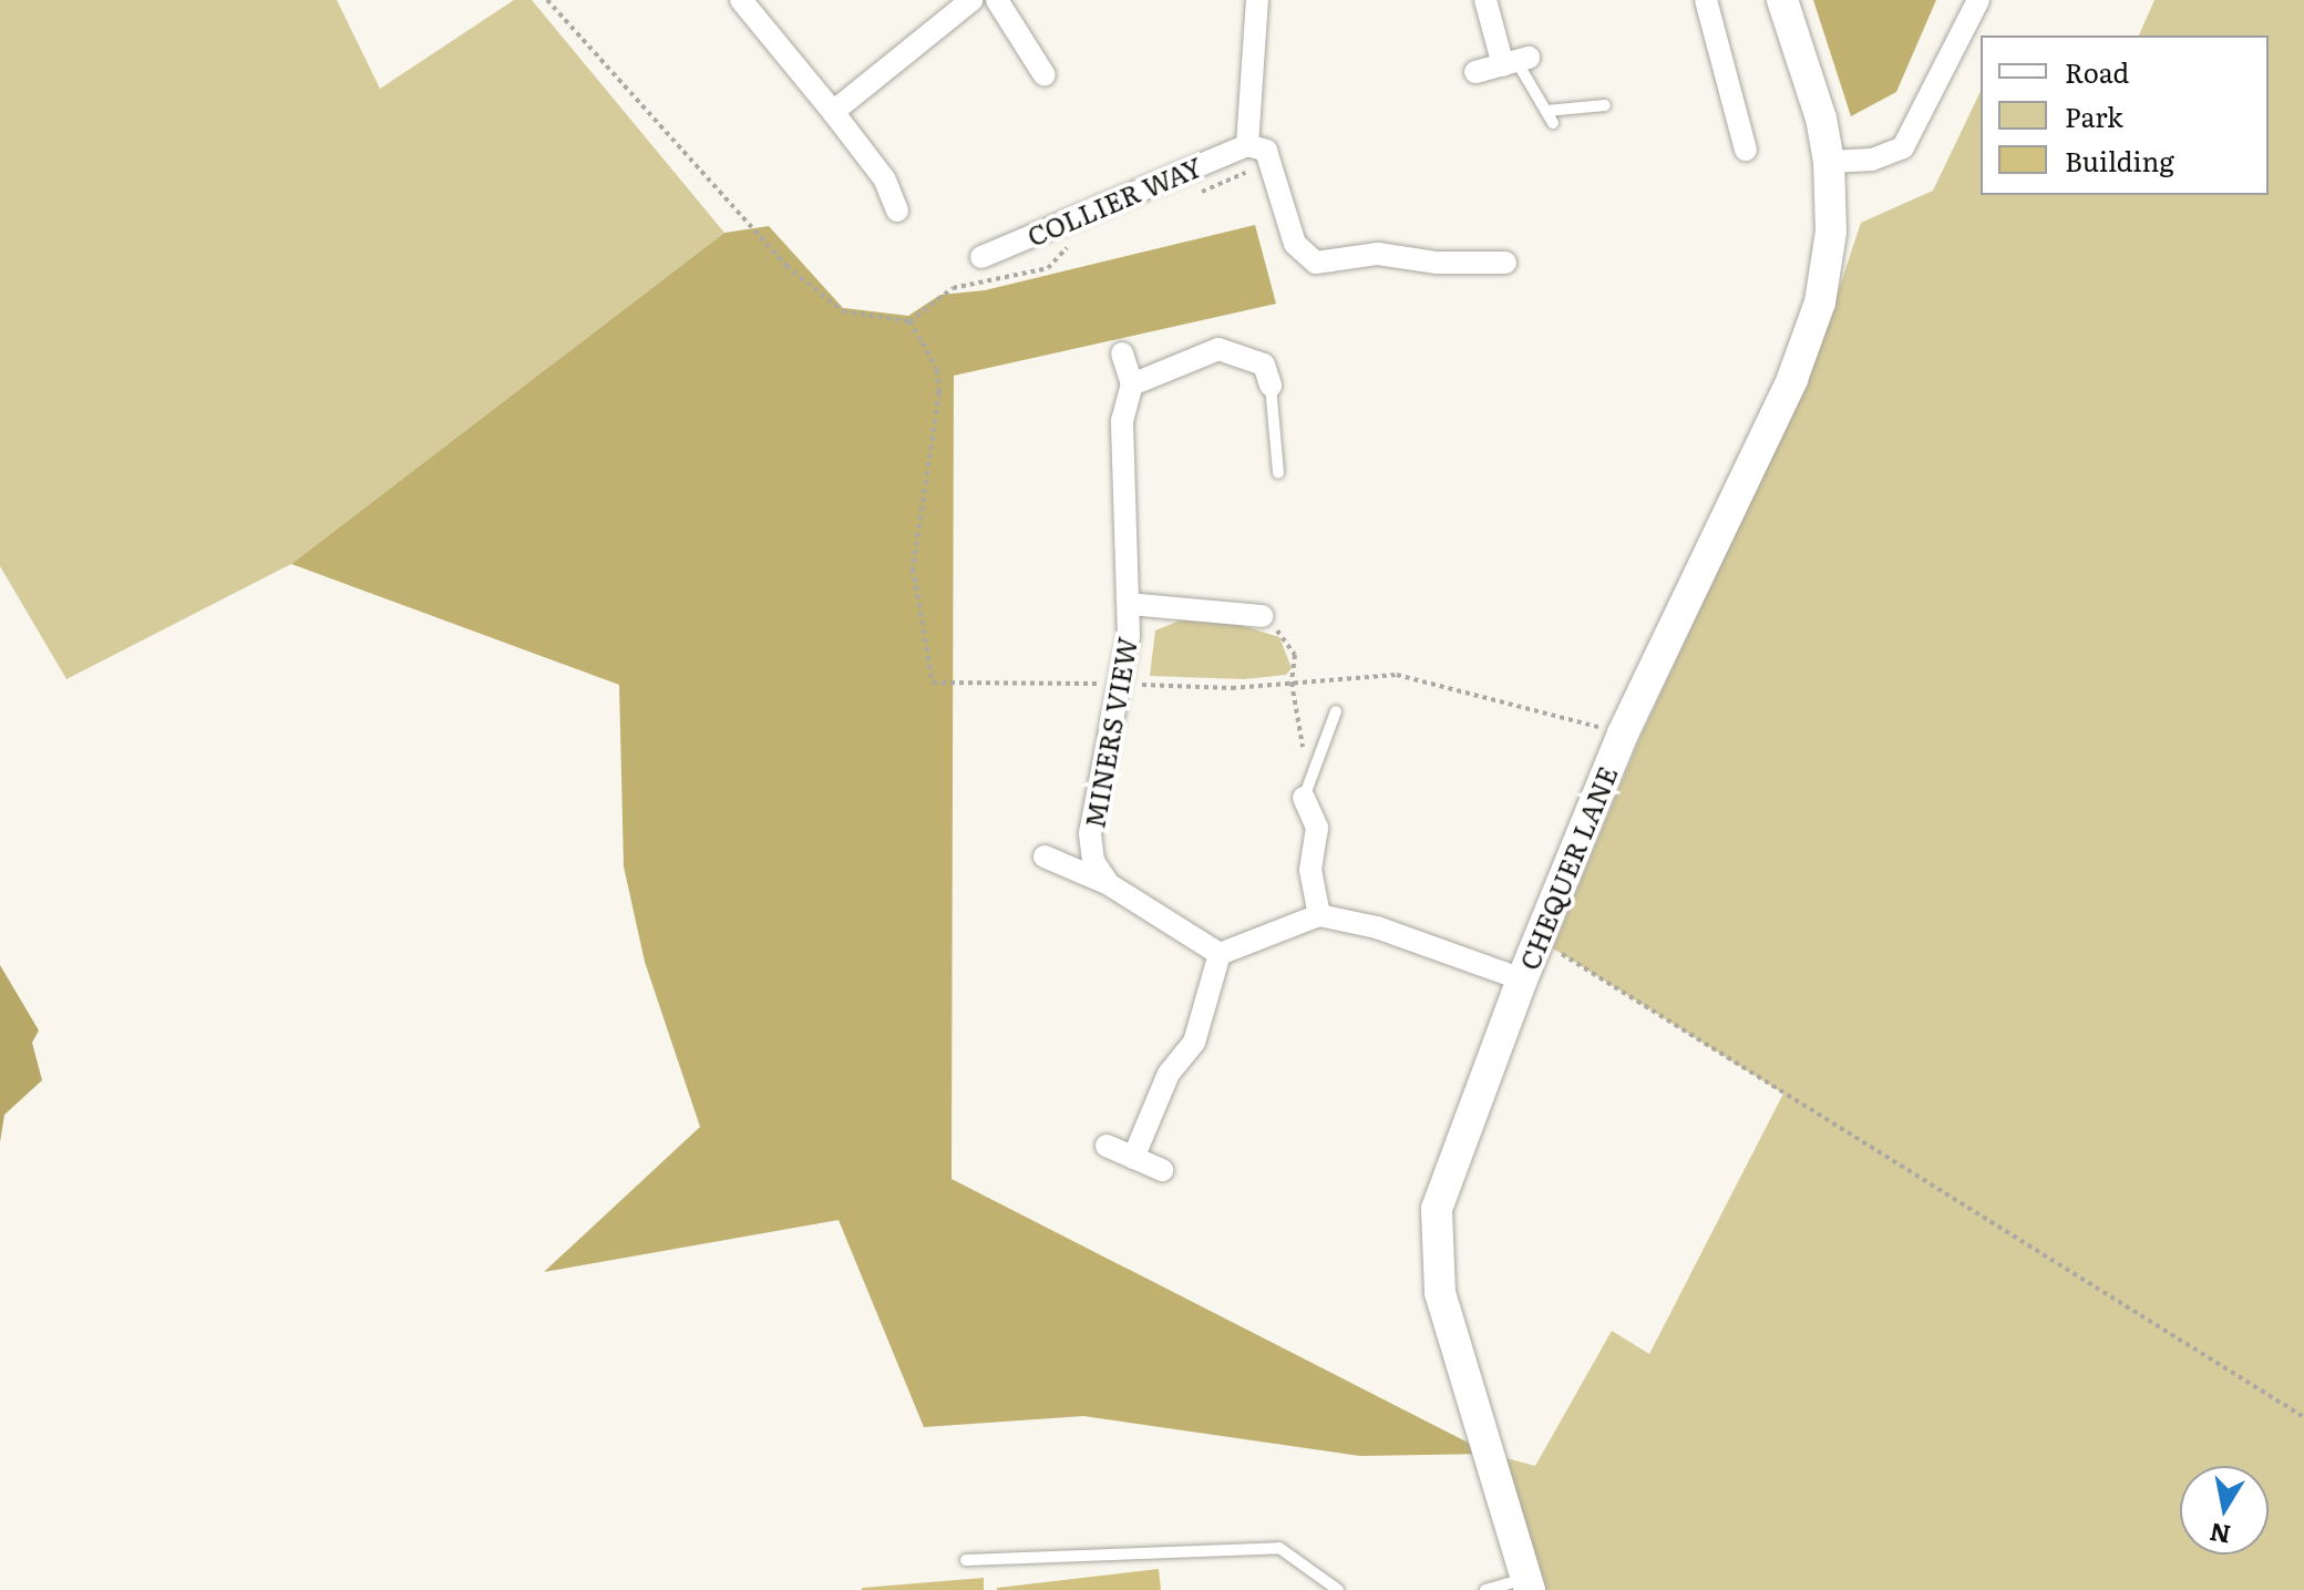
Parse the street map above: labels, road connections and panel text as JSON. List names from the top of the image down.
{
  "streets": {
    "street": ["COLLIER WAY", "MINERS VIEW", "CHEQUER LANE"]
  },
  "legend": ["Road", "Park", "Building"],
  "north": "bottom"
}
